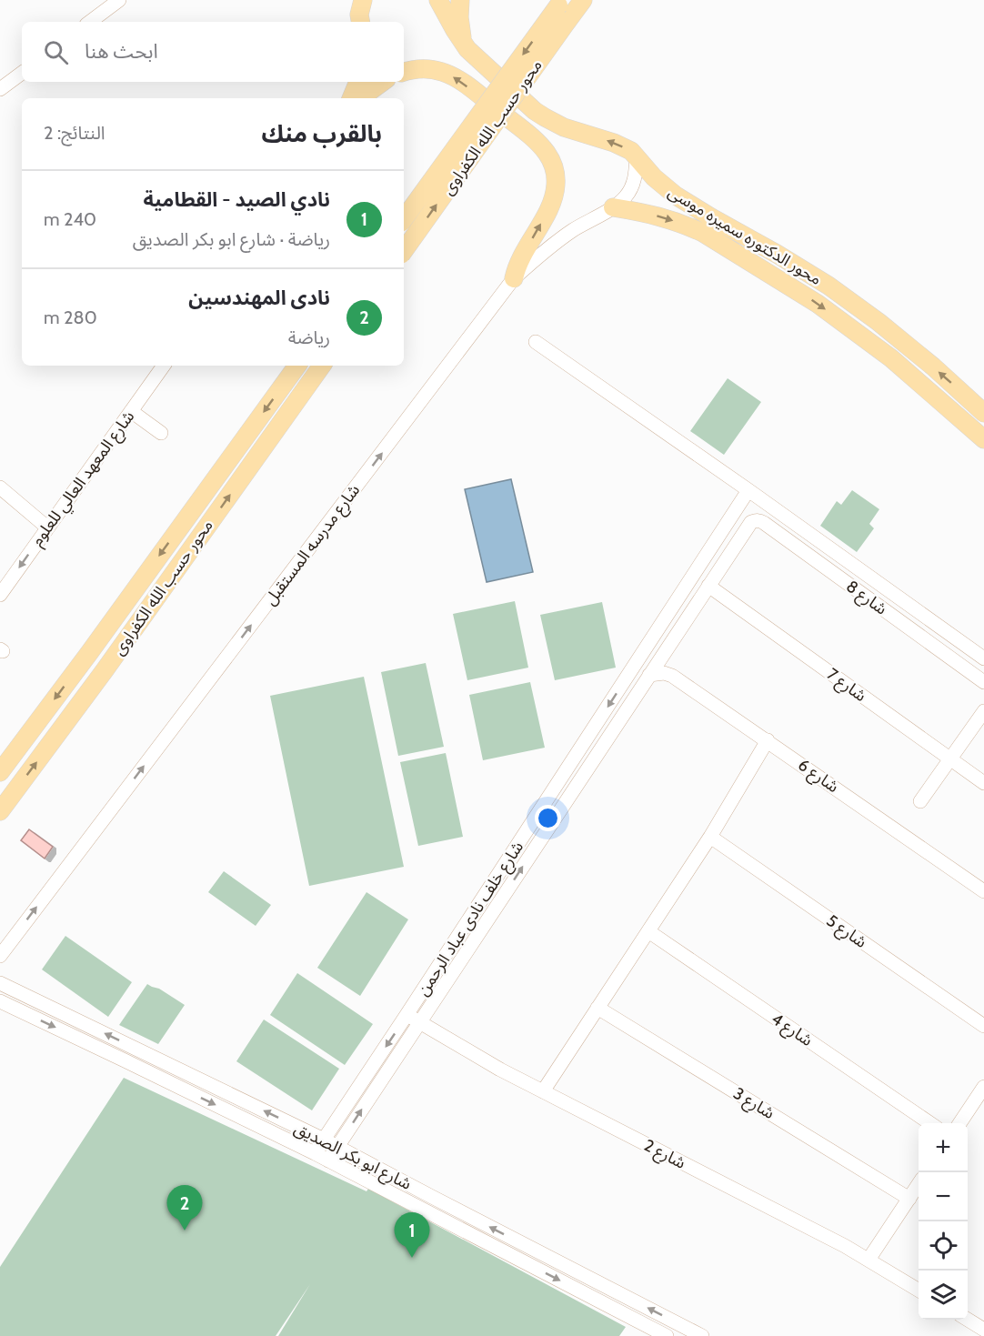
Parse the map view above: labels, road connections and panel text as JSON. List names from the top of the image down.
{
  "streets": {
    "main road": ["محور حسب الله الكفراوى", "محور الدكتوره سميره موسى"],
    "street": [
      "شارع المعهد العالي للعلوم",
      "شارع مدرسه المستقبل",
      "شارع 8",
      "شارع 7",
      "شارع 6",
      "شارع خلف نادى عباد الرحمن",
      "شارع 5",
      "شارع 4",
      "شارع 3",
      "شارع 2",
      "شارع ابو بكر الصديق"
    ]
  },
  "crossings": [
    ["محور الدكتوره سميره موسى", "شارع مدرسه المستقبل"],
    ["شارع 8", "شارع خلف نادى عباد الرحمن"],
    ["شارع 7", "شارع خلف نادى عباد الرحمن"],
    ["شارع 6", "شارع خلف نادى عباد الرحمن"],
    ["شارع خلف نادى عباد الرحمن", "شارع 2"],
    ["شارع خلف نادى عباد الرحمن", "شارع ابو بكر الصديق"]
  ],
  "one_way": ["شارع مدرسه المستقبل"],
  "page": {
    "search": "ابحث هنا",
    "heading": ["بالقرب منك", "النتائج: 2"],
    "list": [
      {
        "mark": "1",
        "name": "نادي الصيد - القطامية",
        "note": "رياضة · شارع ابو بكر الصديق",
        "value": "240 m"
      },
      {
        "mark": "2",
        "name": "نادى المهندسين",
        "note": "رياضة",
        "value": "280 m"
      }
    ],
    "map_buttons": ["+", "−"],
    "pins": ["2", "1"]
  }
}
